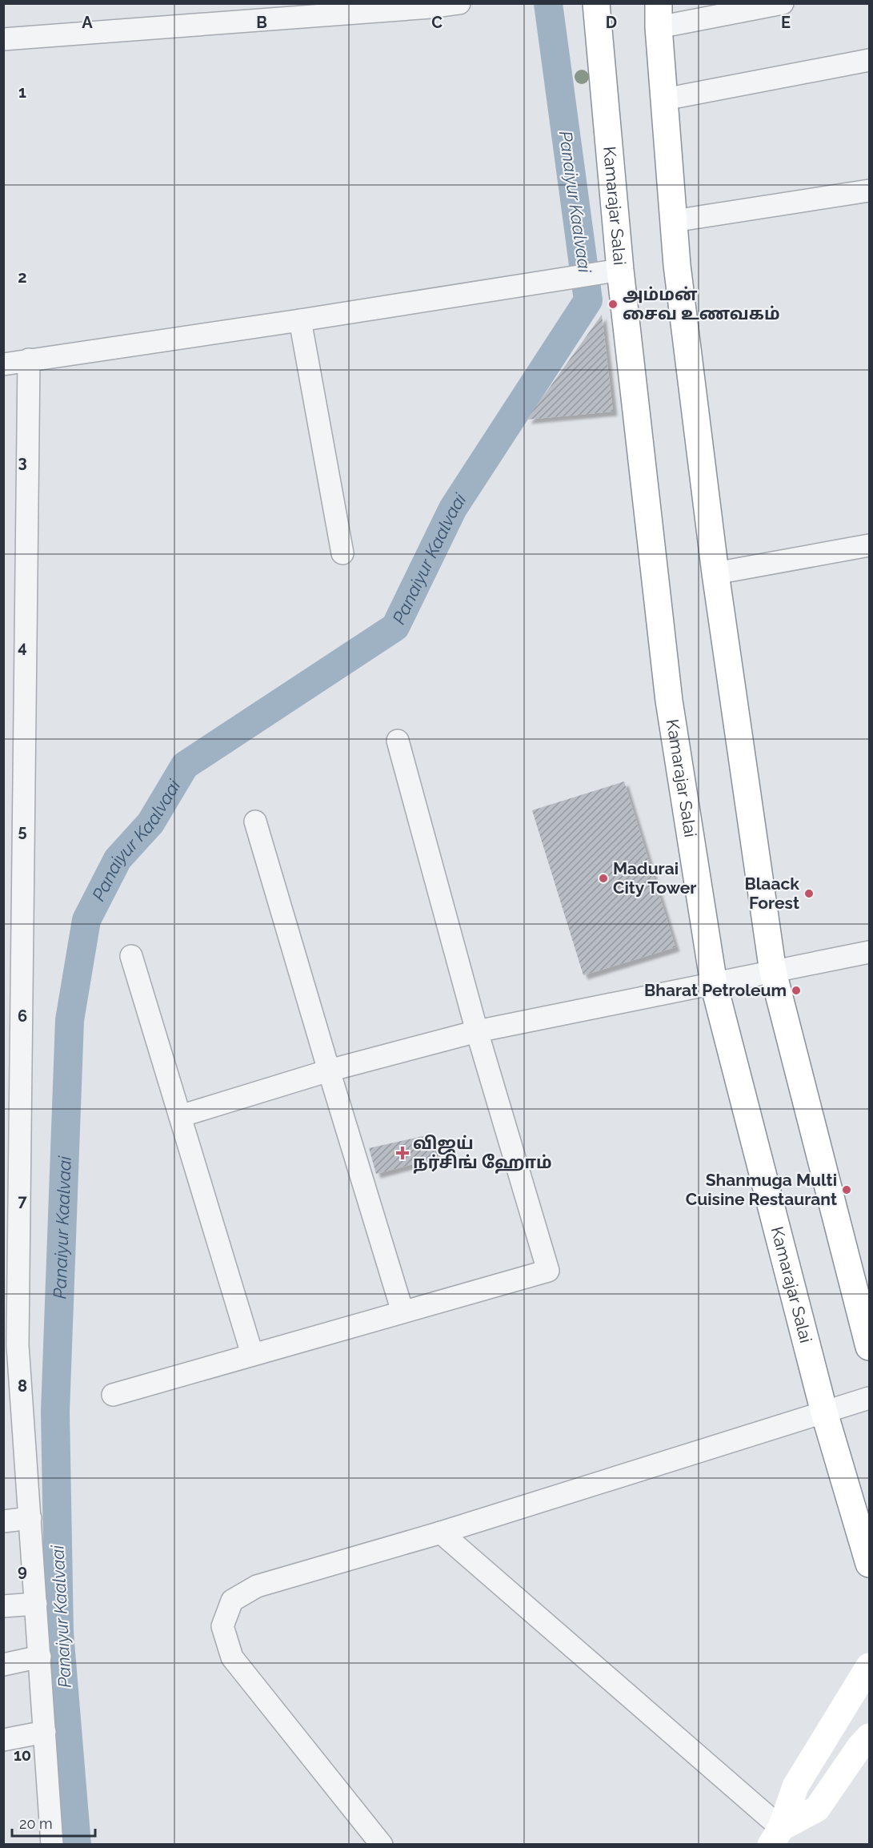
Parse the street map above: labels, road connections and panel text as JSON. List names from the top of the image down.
{
  "streets": {
    "main road": ["Kamarajar Salai"]
  },
  "water": ["Panaiyur Kaalvaai"],
  "places": {
    "other": [
      "அம்மன் சைவ உணவகம்",
      "Madurai City Tower",
      "Blaack Forest",
      "Bharat Petroleum",
      "Shanmuga Multi Cuisine Restaurant"
    ],
    "health": ["விஜய் நர்சிங் ஹோம்"]
  },
  "scale_bar": "20 m",
  "grid": {
    "columns": [
      "A",
      "B",
      "C",
      "D",
      "E"
    ],
    "rows": [
      "1",
      "2",
      "3",
      "4",
      "5",
      "6",
      "7",
      "8",
      "9",
      "10"
    ]
  }
}
